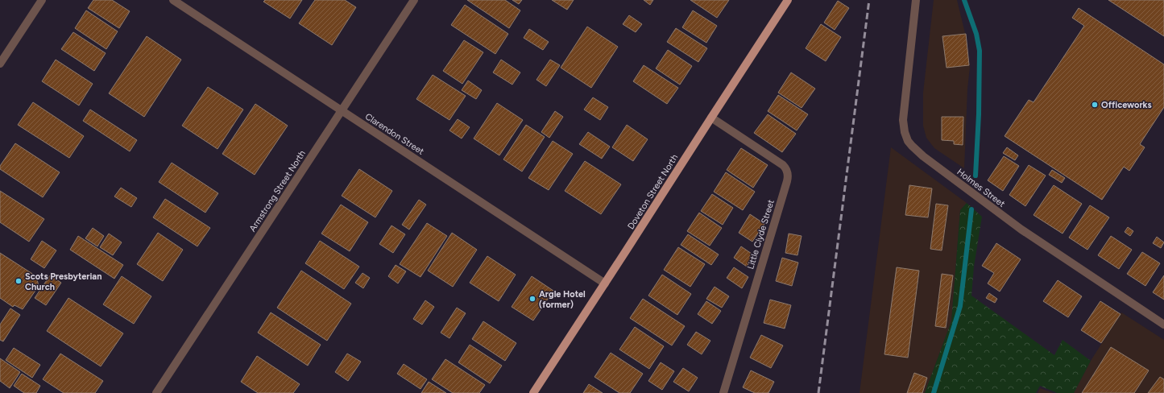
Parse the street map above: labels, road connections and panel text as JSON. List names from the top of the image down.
{
  "streets": {
    "main road": ["Doveton Street North"],
    "street": [
      "Clarendon Street",
      "Holmes Street",
      "Armstrong Street North",
      "Little Clyde Street"
    ]
  },
  "crossings": [
    ["Clarendon Street", "Armstrong Street North"],
    ["Clarendon Street", "Doveton Street North"],
    ["Doveton Street North", "Little Clyde Street"]
  ],
  "places": ["Officeworks", "Scots Presbyterian Church", "Argle Hotel (former)"]
}
